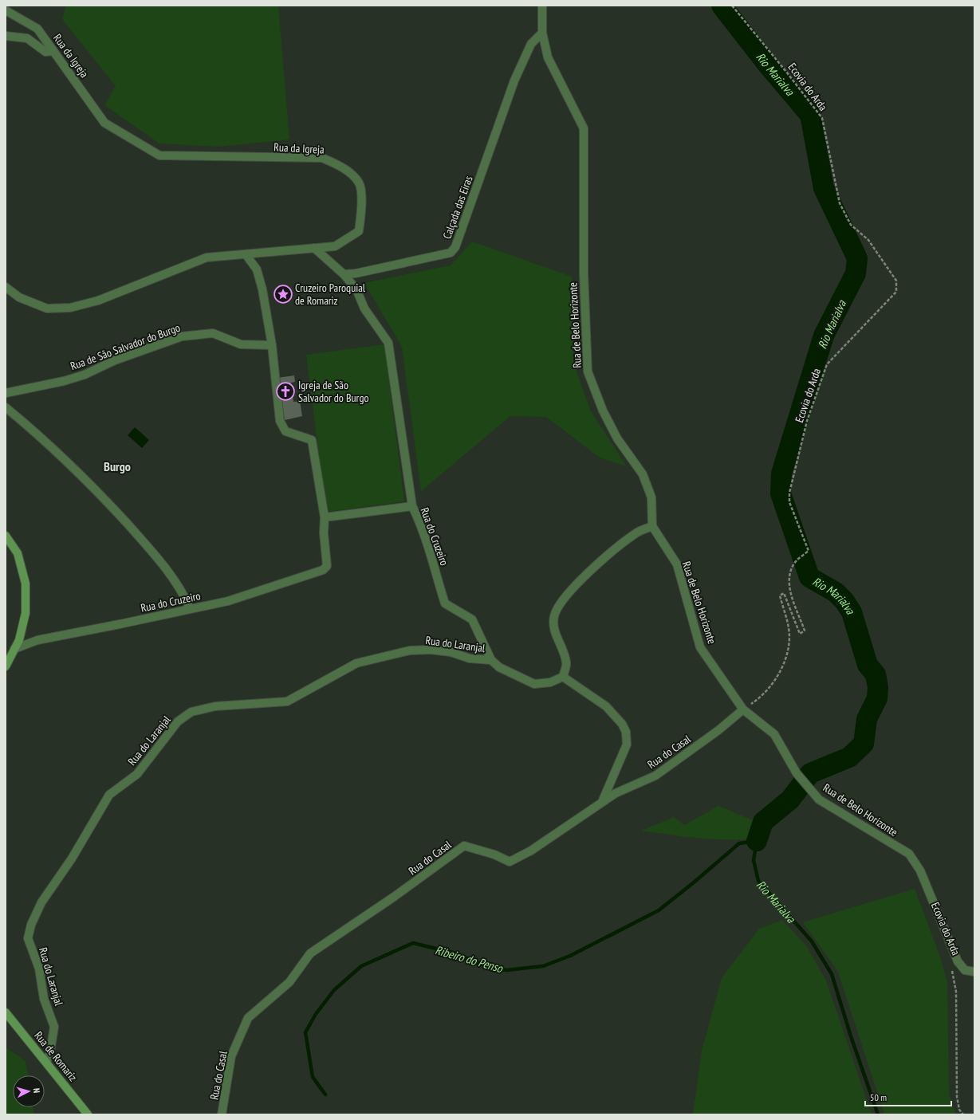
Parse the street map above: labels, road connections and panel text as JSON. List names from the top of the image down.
{
  "streets": {
    "main road": ["Rua de Romariz"],
    "street": [
      "Rua da Igreja",
      "Calçada das Eiras",
      "Rua de Belo Horizonte",
      "Rua de São Salvador do Burgo",
      "Rua do Cruzeiro",
      "Rua do Laranjal",
      "Rua do Casal"
    ],
    "path": ["Ecovia do Arda"]
  },
  "crossings": [
    ["Ecovia do Arda", "Rua de Belo Horizonte"],
    ["Ecovia do Arda", "Rua do Casal"],
    ["Calçada das Eiras", "Rua de Belo Horizonte"],
    ["Rua de Belo Horizonte", "Rua do Casal"],
    ["Rua do Cruzeiro", "Rua do Laranjal"],
    ["Rua do Laranjal", "Rua de Romariz"]
  ],
  "districts": ["Burgo"],
  "water": ["Rio Marialva", "Ribeiro do Penso"],
  "places": {
    "place": ["Cruzeiro Paroquial de Romariz"],
    "church": ["Igreja de São Salvador do Burgo"]
  },
  "scale_bar": "50 m",
  "north": "right"
}
